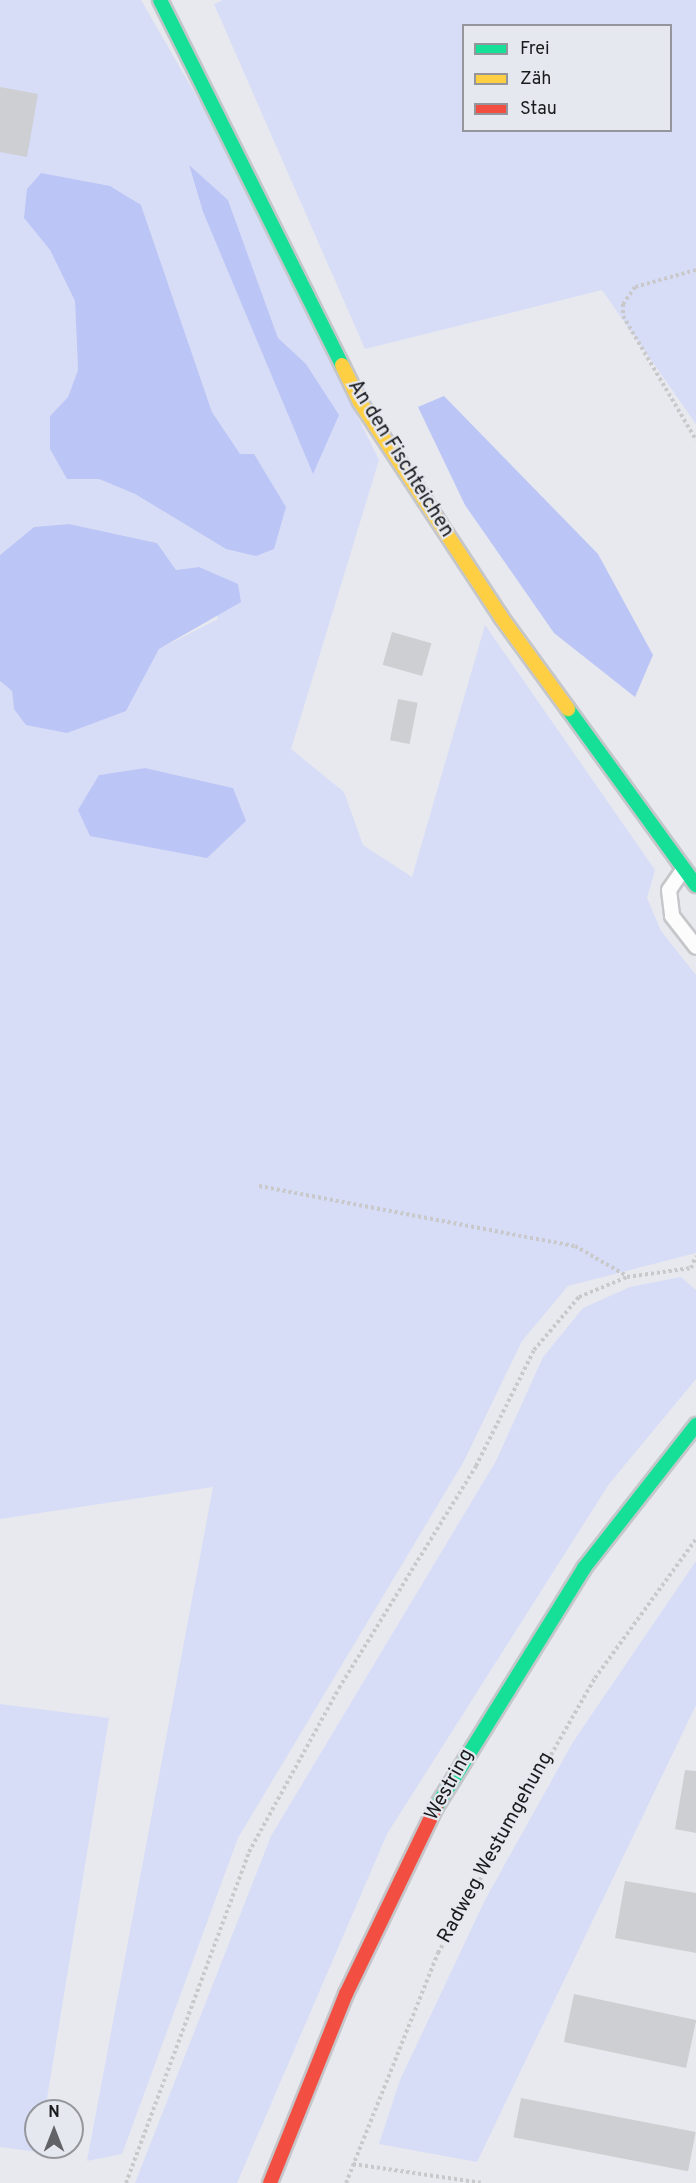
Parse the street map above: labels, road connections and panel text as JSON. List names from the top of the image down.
{
  "streets": {
    "street": ["An den Fischteichen", "Westring"],
    "path": ["Radweg Westumgehung"]
  },
  "legend": ["Frei", "Zäh", "Stau"],
  "north": "top"
}
